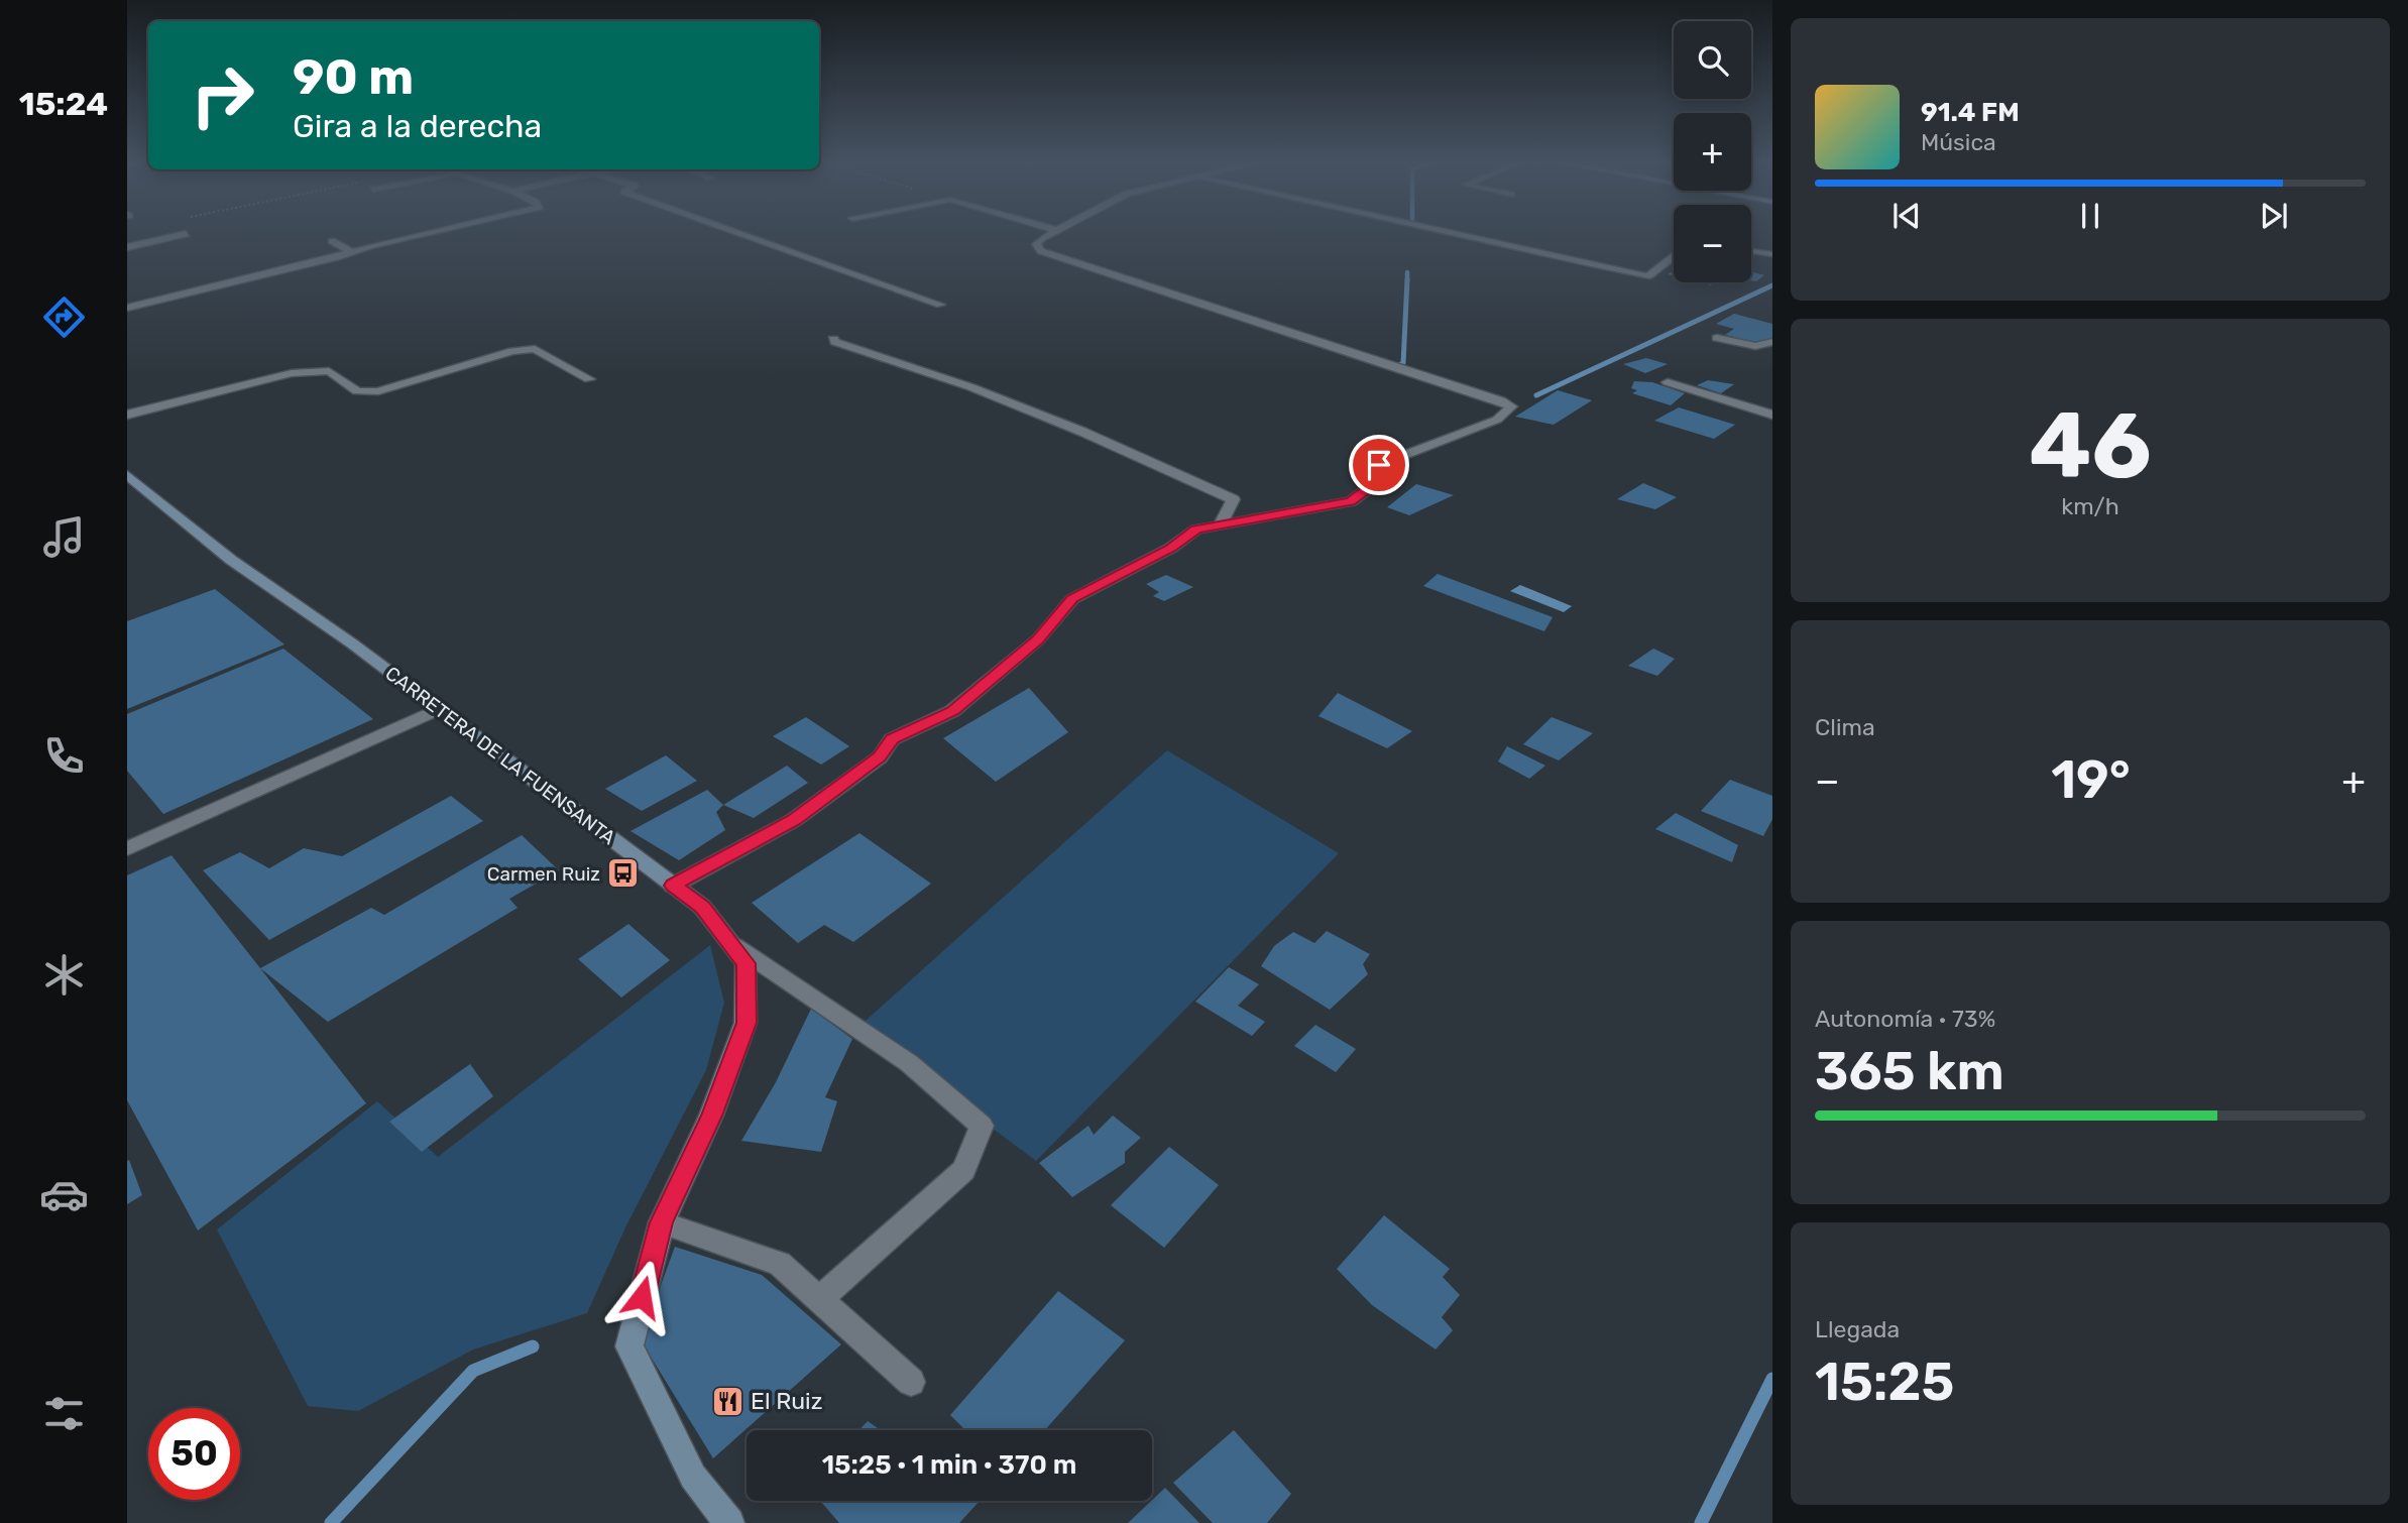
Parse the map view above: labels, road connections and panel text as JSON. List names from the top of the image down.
{
  "streets": {
    "main road": ["CARRETERA DE LA FUENSANTA"]
  },
  "places": {
    "bus stop": ["Carmen Ruiz"],
    "restaurant": ["El Ruiz"]
  },
  "page": {
    "tabs": "15:24",
    "map_buttons": ["+", "−"],
    "turn": ["90 m", "Gira a la derecha"],
    "song": ["91.4 FM", "Música"],
    "tile": [
      ["46", "km/h"],
      "Clima",
      ["Autonomía · 73%", "365 km"],
      ["Llegada", "15:25"]
    ],
    "heat": ["−", "19°", "+"],
    "limit": "50",
    "trip": "15:25 · 1 min · 370 m"
  }
}
